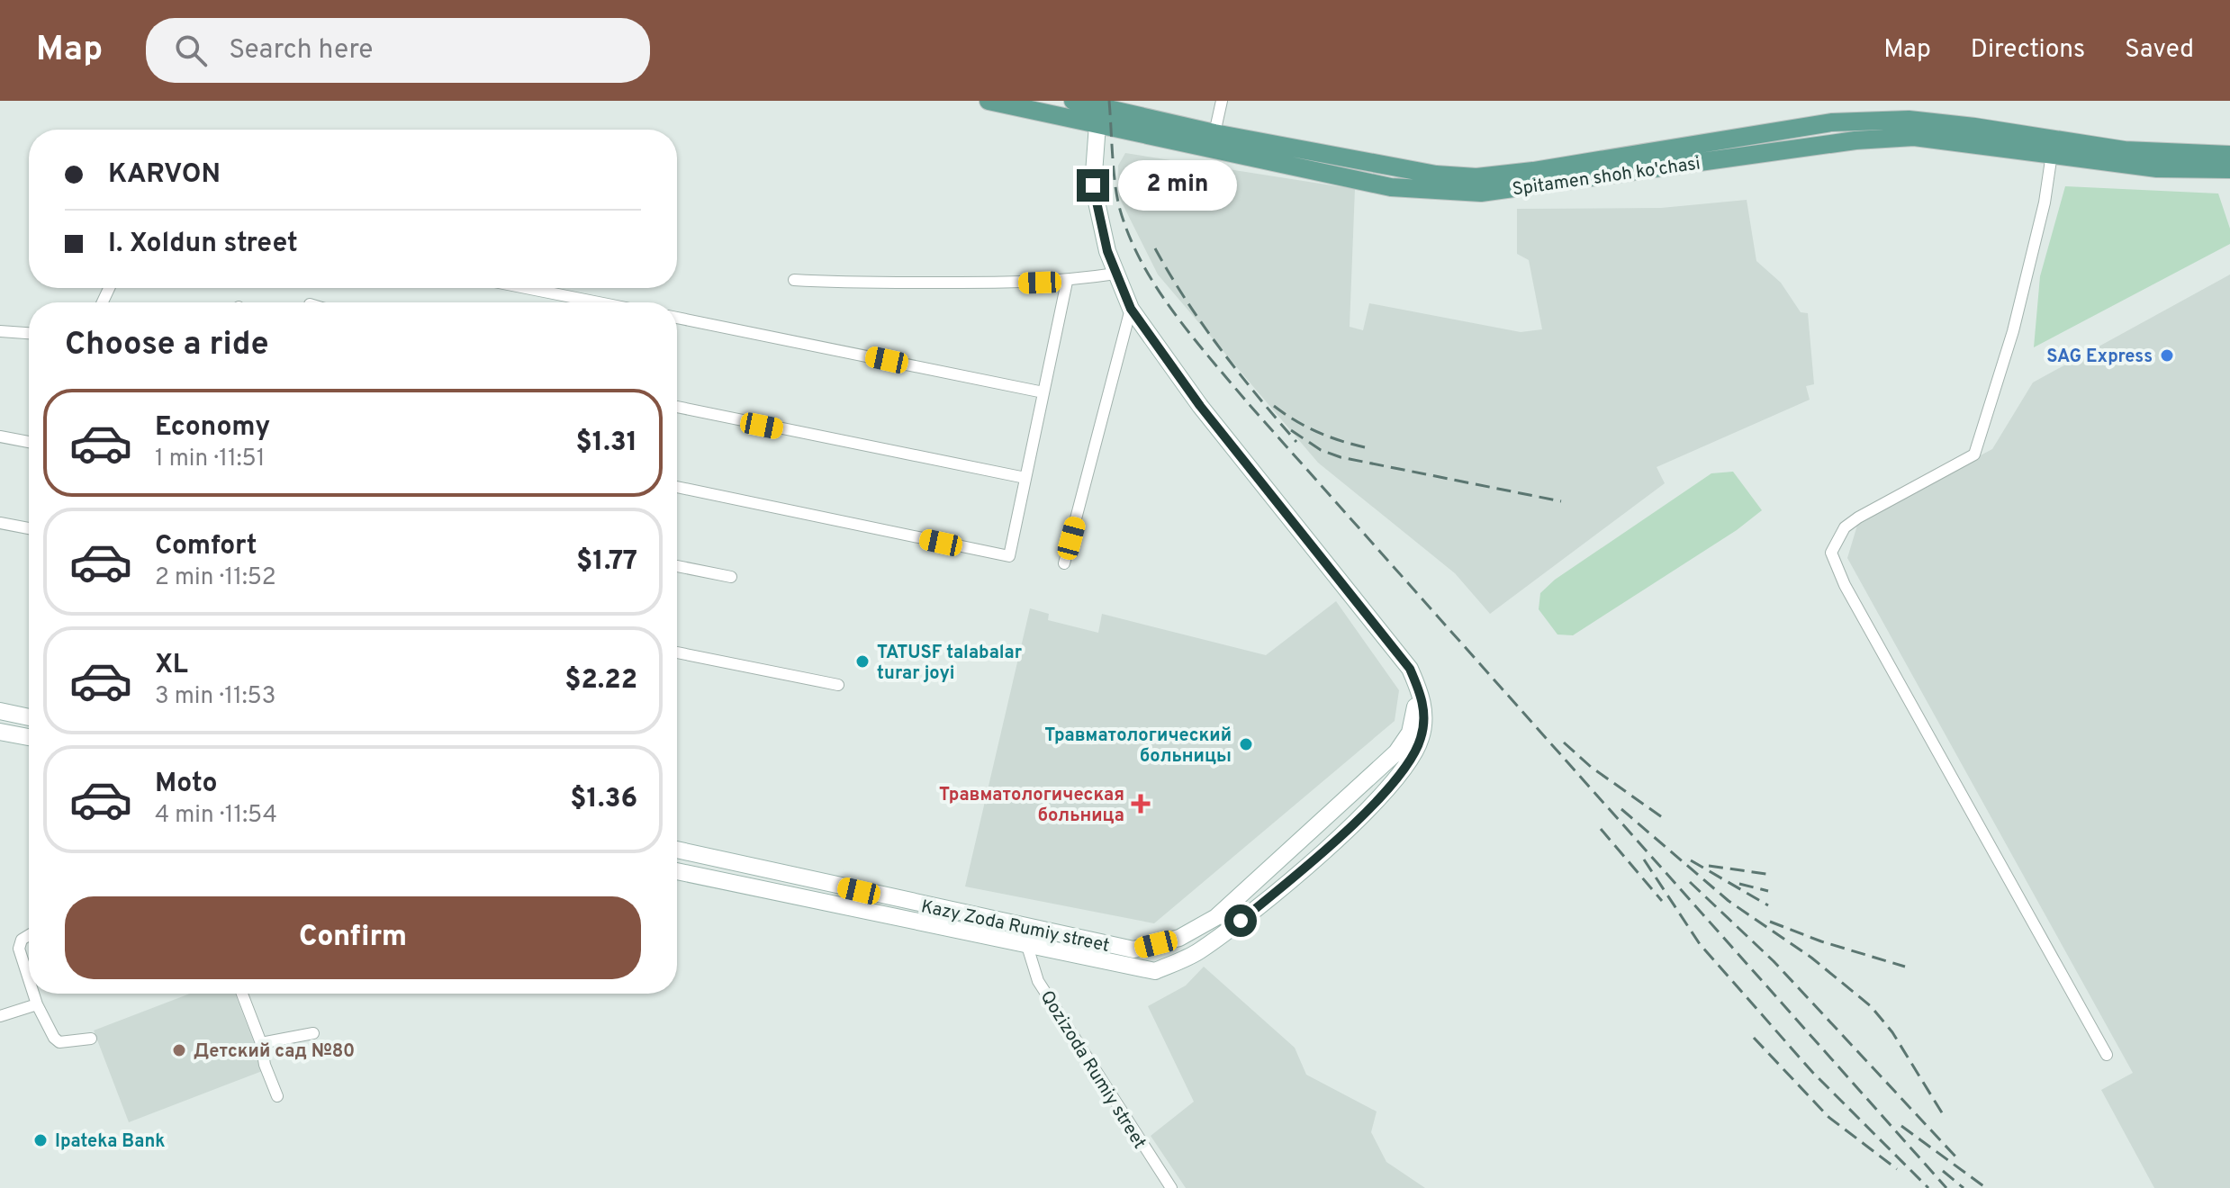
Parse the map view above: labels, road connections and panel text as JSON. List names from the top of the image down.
{
  "streets": {
    "main road": ["Spitamen shoh ko'chasi"],
    "street": ["Kazy Zoda Rumiy street", "Qozizoda Rumiy street"]
  },
  "crossings": [
    ["Kazy Zoda Rumiy street", "Qozizoda Rumiy street"]
  ],
  "places": {
    "other": [
      "SAG Express",
      "TATUSF talabalar turar joyi",
      "Травматологический больницы",
      "Детский сад №80",
      "Ipateka Bank"
    ],
    "health": ["Травматологическая больница"]
  },
  "page": {
    "header": "Map",
    "search": "Search here",
    "nav": ["Map", "Directions", "Saved"],
    "banner": ["KARVON", "I. Xoldun street"],
    "bubble": "2 min",
    "heading": "Choose a ride",
    "list": [
      {
        "name": "Economy",
        "note": "1 min · 11:51",
        "value": "$1.31"
      },
      {
        "name": "Comfort",
        "note": "2 min · 11:52",
        "value": "$1.77"
      },
      {
        "name": "XL",
        "note": "3 min · 11:53",
        "value": "$2.22"
      },
      {
        "name": "Moto",
        "note": "4 min · 11:54",
        "value": "$1.36"
      }
    ],
    "buttons": "Confirm"
  }
}
